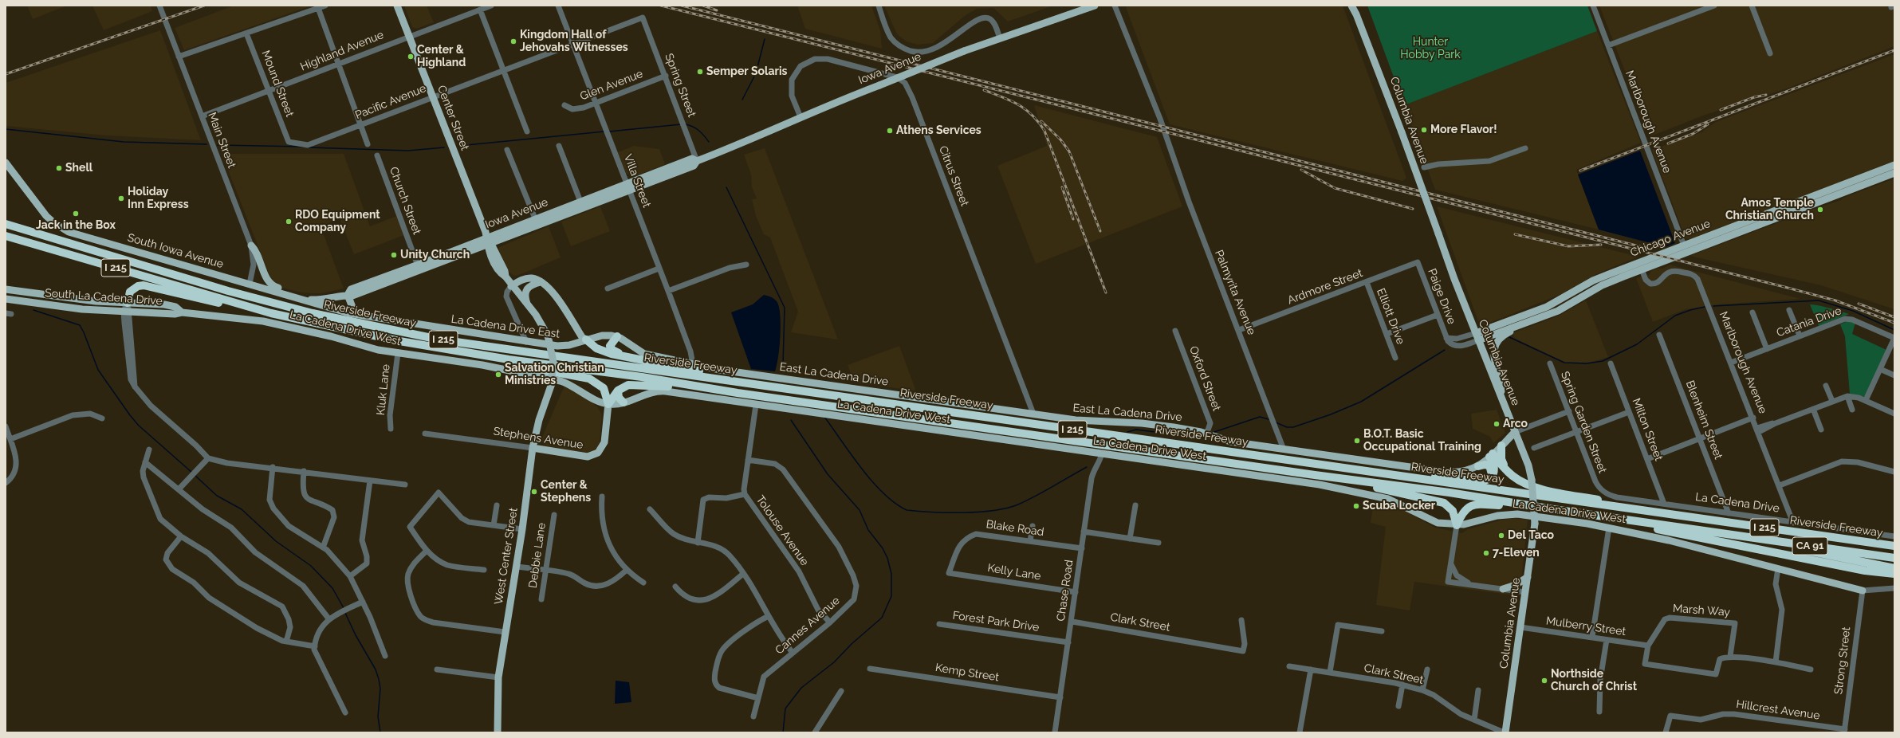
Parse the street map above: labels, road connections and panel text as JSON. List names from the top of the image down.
{
  "streets": {
    "highway": ["I 215", "Riverside Freeway", "CA 91"],
    "main road": [
      "Iowa Avenue",
      "Center Street",
      "Columbia Avenue",
      "Chicago Avenue",
      "South Iowa Avenue",
      "South La Cadena Drive",
      "La Cadena Drive East",
      "La Cadena Drive West",
      "East La Cadena Drive",
      "Stephens Avenue",
      "West Center Street"
    ],
    "street": [
      "Highland Avenue",
      "Mound Street",
      "Glen Avenue",
      "Spring Street",
      "Pacific Avenue",
      "Marlborough Avenue",
      "Main Street",
      "Citrus Street",
      "Villa Street",
      "Church Street",
      "Ardmore Street",
      "Palmyrita Avenue",
      "Paige Drive",
      "Elliott Drive",
      "Catania Drive",
      "Oxford Street",
      "Kluk Lane",
      "Blenheim Street",
      "Spring Garden Street",
      "Milton Street",
      "La Cadena Drive",
      "Blake Road",
      "Tolouse Avenue",
      "Debbie Lane",
      "Kelly Lane",
      "Chase Road",
      "Marsh Way",
      "Forest Park Drive",
      "Clark Street",
      "Cannes Avenue",
      "Mulberry Street",
      "Strong Street",
      "Kemp Street",
      "Hillcrest Avenue"
    ]
  },
  "crossings": [
    ["Highland Avenue", "Mound Street"],
    ["Highland Avenue", "Center Street"],
    ["Highland Avenue", "Main Street"],
    ["Iowa Avenue", "Spring Street"],
    ["Iowa Avenue", "Center Street"],
    ["Iowa Avenue", "Citrus Street"],
    ["Iowa Avenue", "Villa Street"],
    ["Iowa Avenue", "Church Street"],
    ["Iowa Avenue", "La Cadena Drive East"],
    ["Mound Street", "Pacific Avenue"],
    ["Glen Avenue", "Spring Street"],
    ["Glen Avenue", "Villa Street"],
    ["Spring Street", "Pacific Avenue"],
    ["Pacific Avenue", "Center Street"],
    ["Pacific Avenue", "Villa Street"],
    ["Center Street", "West Center Street"],
    ["Columbia Avenue", "Chicago Avenue"],
    ["Columbia Avenue", "Paige Drive"],
    ["Columbia Avenue", "East La Cadena Drive"],
    ["Columbia Avenue", "Clark Street"],
    ["Columbia Avenue", "Mulberry Street"],
    ["Marlborough Avenue", "Chicago Avenue"],
    ["Marlborough Avenue", "Catania Drive"],
    ["Marlborough Avenue", "La Cadena Drive"],
    ["Main Street", "South Iowa Avenue"],
    ["Citrus Street", "East La Cadena Drive"],
    ["Villa Street", "East La Cadena Drive"],
    ["Chicago Avenue", "Paige Drive"],
    ["I 215", "Riverside Freeway"],
    ["Ardmore Street", "Palmyrita Avenue"],
    ["Ardmore Street", "Paige Drive"],
    ["Ardmore Street", "Elliott Drive"],
    ["Palmyrita Avenue", "East La Cadena Drive"],
    ["South La Cadena Drive", "La Cadena Drive West"],
    ["La Cadena Drive West", "Kluk Lane"],
    ["La Cadena Drive West", "Stephens Avenue"],
    ["La Cadena Drive West", "Tolouse Avenue"],
    ["La Cadena Drive West", "Chase Road"],
    ["La Cadena Drive West", "Strong Street"],
    ["East La Cadena Drive", "Oxford Street"],
    ["Blenheim Street", "La Cadena Drive"],
    ["Spring Garden Street", "La Cadena Drive"],
    ["Milton Street", "La Cadena Drive"],
    ["Stephens Avenue", "West Center Street"],
    ["Blake Road", "Kelly Lane"],
    ["Blake Road", "Chase Road"],
    ["Tolouse Avenue", "Cannes Avenue"],
    ["Kelly Lane", "Chase Road"],
    ["Chase Road", "Forest Park Drive"],
    ["Chase Road", "Clark Street"],
    ["Chase Road", "Kemp Street"],
    ["Marsh Way", "Mulberry Street"],
    ["Strong Street", "Hillcrest Avenue"]
  ],
  "parks": ["Hunter Hobby Park"],
  "places": [
    "Kingdom Hall of Jehovahs Witnesses",
    "Center & Highland",
    "Semper Solaris",
    "More Flavor!",
    "Athens Services",
    "Shell",
    "Holiday Inn Express",
    "Amos Temple Christian Church",
    "Jack in the Box",
    "RDO Equipment Company",
    "Unity Church",
    "Salvation Christian Ministries",
    "Arco",
    "B.O.T. Basic Occupational Training",
    "Center & Stephens",
    "Scuba Locker",
    "Del Taco",
    "7-Eleven",
    "Northside Church of Christ"
  ]
}
